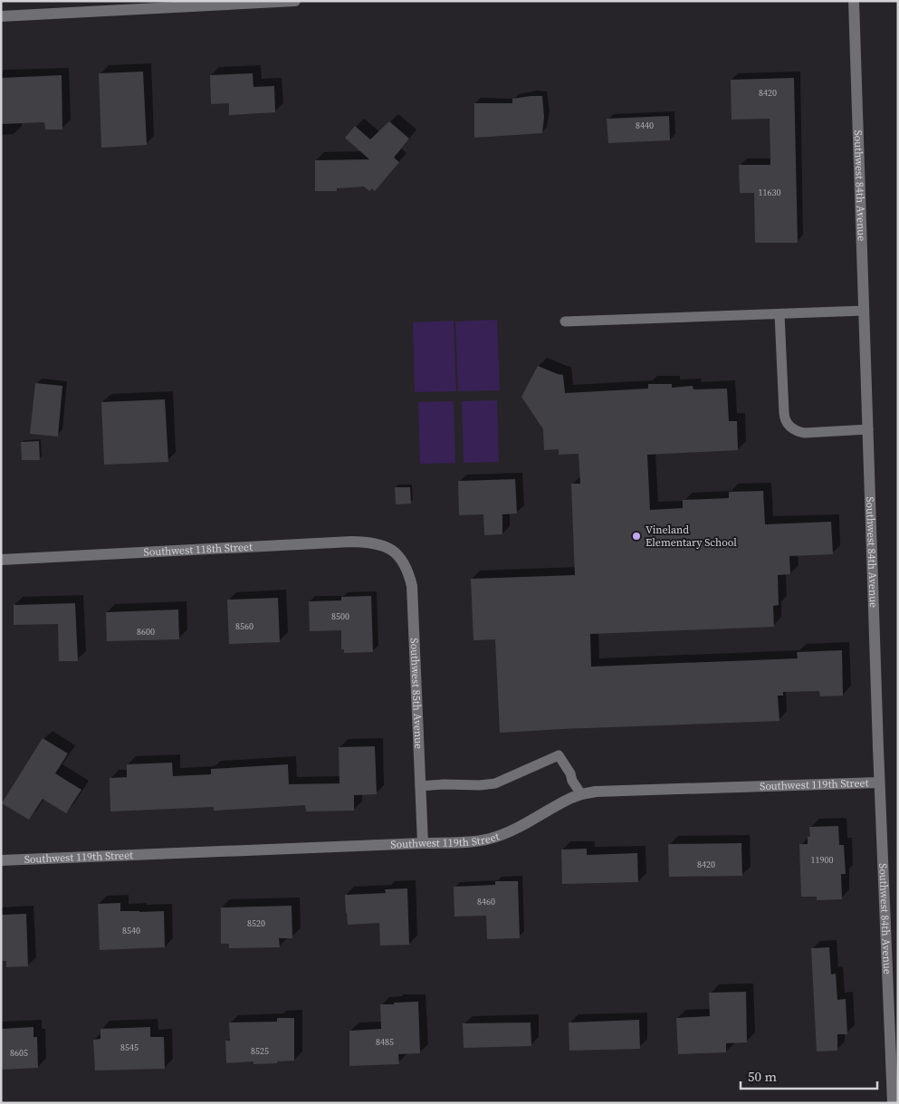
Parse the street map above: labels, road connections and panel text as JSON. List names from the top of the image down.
{
  "streets": {
    "street": [
      "Southwest 84th Avenue",
      "Southwest 118th Street",
      "Southwest 85th Avenue",
      "Southwest 119th Street"
    ]
  },
  "crossings": [
    ["Southwest 84th Avenue", "Southwest 119th Street"],
    ["Southwest 118th Street", "Southwest 85th Avenue"],
    ["Southwest 85th Avenue", "Southwest 119th Street"]
  ],
  "places": ["Vineland Elementary School"],
  "house_numbers": [
    "8420",
    "8440",
    "11630",
    "8500",
    "8560",
    "8600",
    "11900",
    "8420",
    "8460",
    "8520",
    "8540",
    "8485",
    "8545",
    "8525",
    "8605"
  ],
  "scale_bar": "50 m"
}
